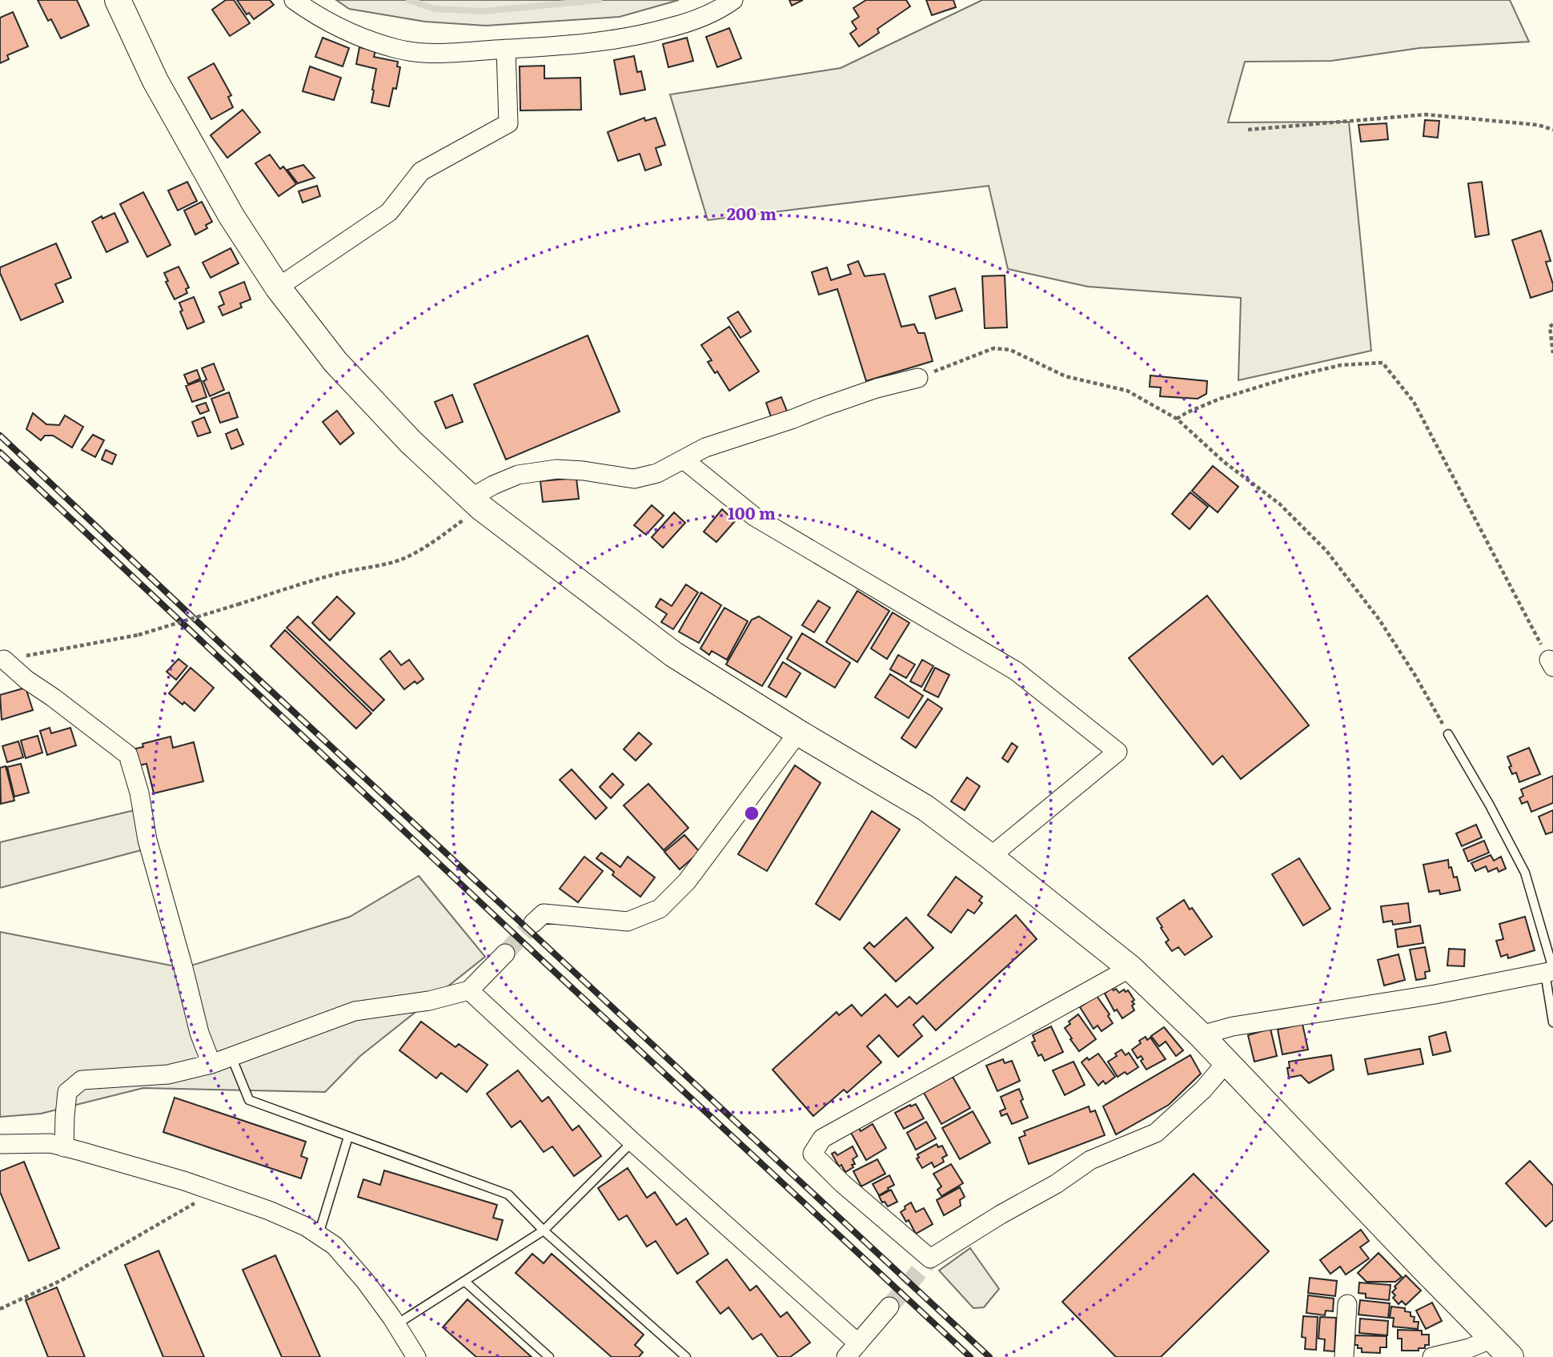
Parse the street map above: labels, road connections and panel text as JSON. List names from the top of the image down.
{
  "rings": ["200 m", "100 m"]
}
